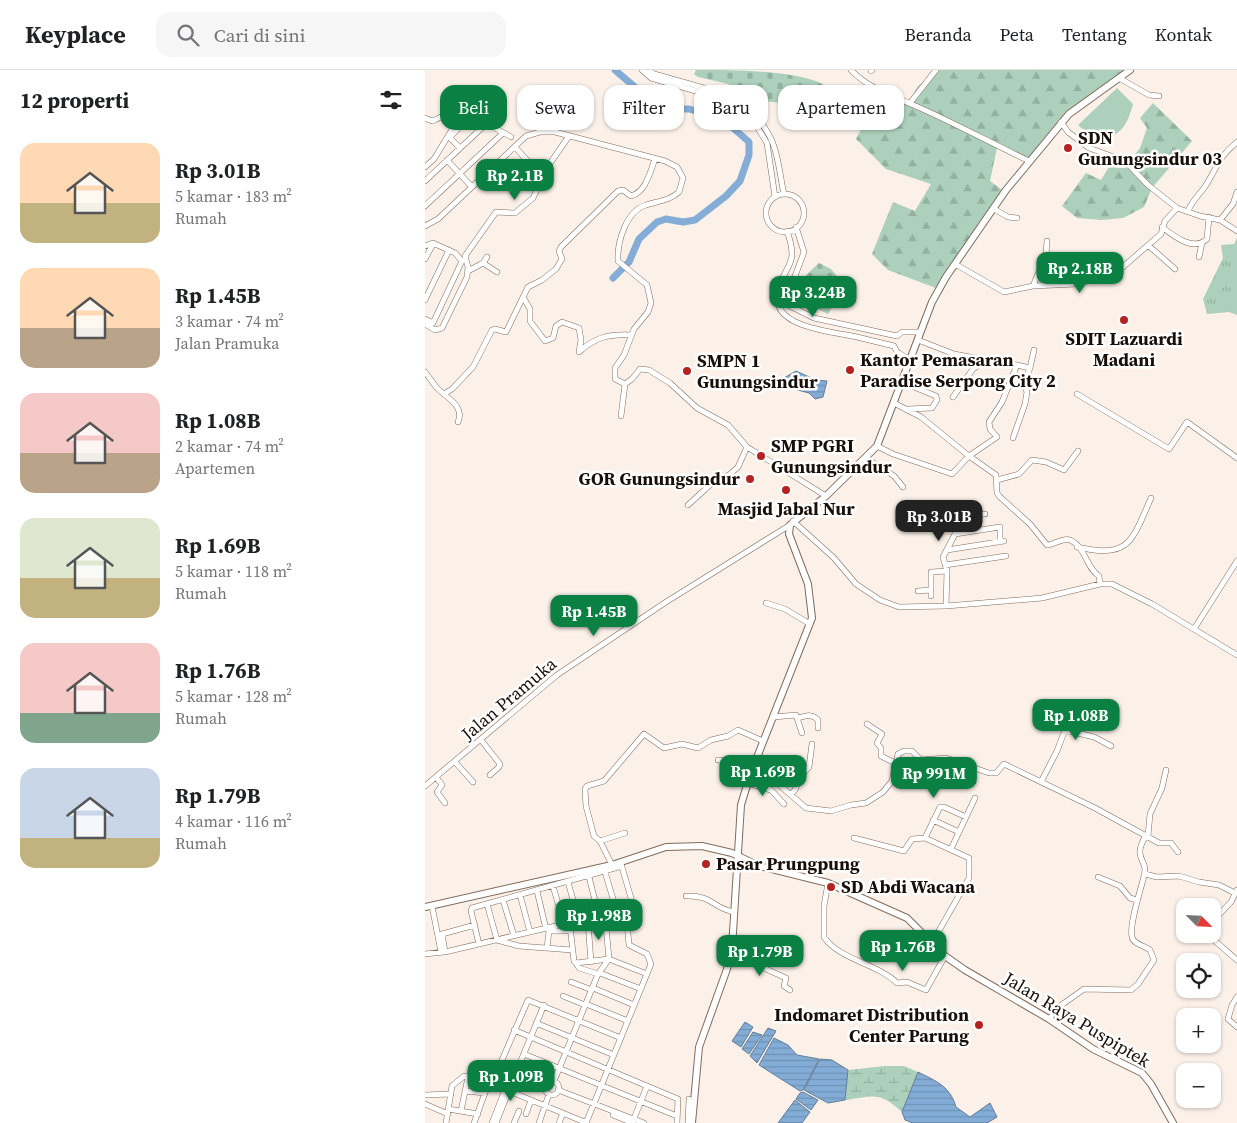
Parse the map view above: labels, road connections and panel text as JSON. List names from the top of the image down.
{
  "streets": {
    "main road": ["Jalan Raya Puspiptek"],
    "street": ["Jalan Pramuka"]
  },
  "places": [
    "SDN Gunungsindur 03",
    "SDIT Lazuardi Madani",
    "Kantor Pemasaran Paradise Serpong City 2",
    "SMPN 1 Gunungsindur",
    "SMP PGRI Gunungsindur",
    "GOR Gunungsindur",
    "Masjid Jabal Nur",
    "Pasar Prungpung",
    "SD Abdi Wacana",
    "Indomaret Distribution Center Parung"
  ],
  "north": "bottom right",
  "page": {
    "header": "Keyplace",
    "search": "Cari di sini",
    "nav": [
      "Beranda",
      "Peta",
      "Tentang",
      "Kontak"
    ],
    "heading": "12 properti",
    "chip": [
      "Beli",
      "Sewa",
      "Filter",
      "Baru",
      "Apartemen"
    ],
    "list": [
      {
        "name": "Rp 3.01B",
        "note": "5 kamar · 183 m² · Rumah"
      },
      {
        "name": "Rp 1.45B",
        "note": "3 kamar · 74 m² · Jalan Pramuka"
      },
      {
        "name": "Rp 1.08B",
        "note": "2 kamar · 74 m² · Apartemen"
      },
      {
        "name": "Rp 1.69B",
        "note": "5 kamar · 118 m² · Rumah"
      },
      {
        "name": "Rp 1.76B",
        "note": "5 kamar · 128 m² · Rumah"
      },
      {
        "name": "Rp 1.79B",
        "note": "4 kamar · 116 m² · Rumah"
      }
    ],
    "price": [
      "Rp 2.1B",
      "Rp 2.18B",
      "Rp 3.24B",
      "Rp 3.01B",
      "Rp 1.45B",
      "Rp 1.08B",
      "Rp 1.69B",
      "Rp 991M",
      "Rp 1.98B",
      "Rp 1.76B",
      "Rp 1.79B",
      "Rp 1.09B"
    ],
    "map_buttons": ["+", "−"]
  }
}
